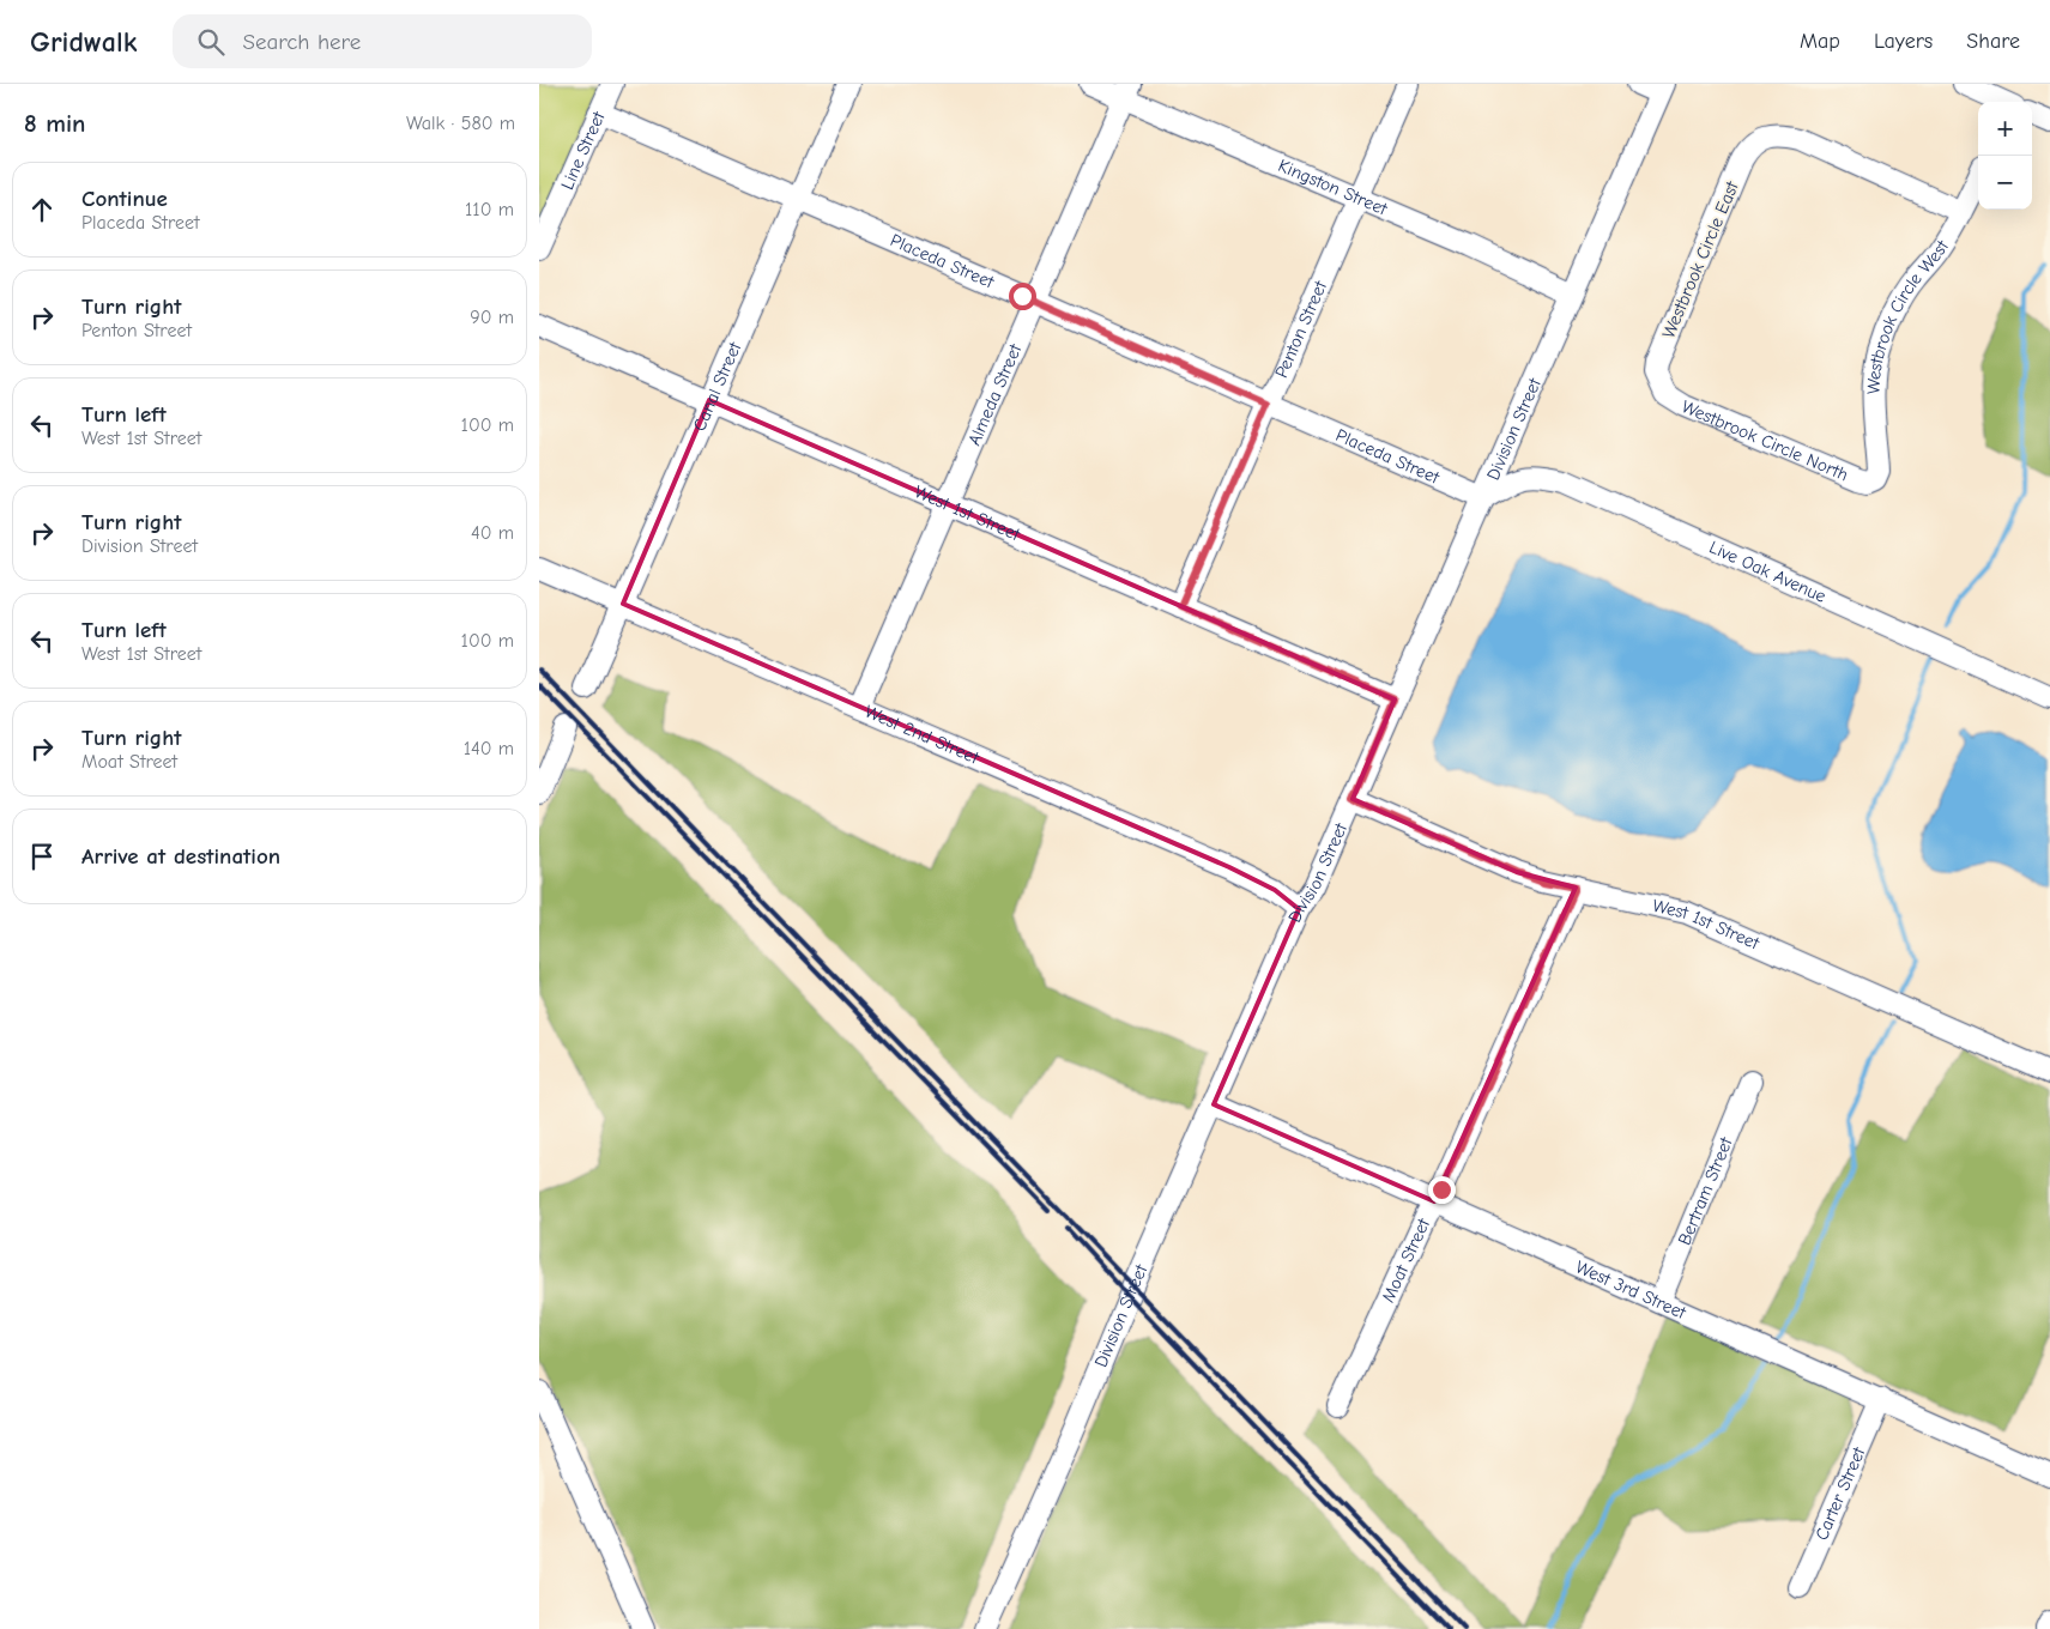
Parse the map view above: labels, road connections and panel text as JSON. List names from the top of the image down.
{
  "streets": {
    "street": [
      "Line Street",
      "Kingston Street",
      "Westbrook Circle East",
      "Placeda Street",
      "Westbrook Circle West",
      "Penton Street",
      "Canal Street",
      "Almeda Street",
      "Division Street",
      "Westbrook Circle North",
      "West 1st Street",
      "Live Oak Avenue",
      "West 2nd Street",
      "Bertram Street",
      "Moat Street",
      "West 3rd Street",
      "Carter Street"
    ]
  },
  "crossings": [
    ["Line Street", "Placeda Street"],
    ["Kingston Street", "Penton Street"],
    ["Kingston Street", "Almeda Street"],
    ["Kingston Street", "Division Street"],
    ["Westbrook Circle East", "Westbrook Circle West"],
    ["Westbrook Circle East", "Westbrook Circle North"],
    ["Placeda Street", "Penton Street"],
    ["Placeda Street", "Canal Street"],
    ["Placeda Street", "Almeda Street"],
    ["Placeda Street", "Division Street"],
    ["Placeda Street", "Live Oak Avenue"],
    ["Westbrook Circle West", "Westbrook Circle North"],
    ["Penton Street", "West 1st Street"],
    ["Canal Street", "West 1st Street"],
    ["Canal Street", "West 2nd Street"],
    ["Almeda Street", "West 1st Street"],
    ["Almeda Street", "West 2nd Street"],
    ["Division Street", "West 1st Street"],
    ["Division Street", "Live Oak Avenue"],
    ["Division Street", "West 2nd Street"],
    ["Division Street", "West 3rd Street"],
    ["West 1st Street", "Moat Street"],
    ["Bertram Street", "West 3rd Street"],
    ["Moat Street", "West 3rd Street"],
    ["West 3rd Street", "Carter Street"]
  ],
  "page": {
    "header": "Gridwalk",
    "search": "Search here",
    "nav": ["Map", "Layers", "Share"],
    "heading": ["8 min", "Walk · 580 m"],
    "map_buttons": ["+", "−"],
    "list": [
      ["Continue", "Placeda Street", "110 m"],
      ["Turn right", "Penton Street", "90 m"],
      ["Turn left", "West 1st Street", "100 m"],
      ["Turn right", "Division Street", "40 m"],
      ["Turn left", "West 1st Street", "100 m"],
      ["Turn right", "Moat Street", "140 m"],
      "Arrive at destination"
    ]
  }
}
